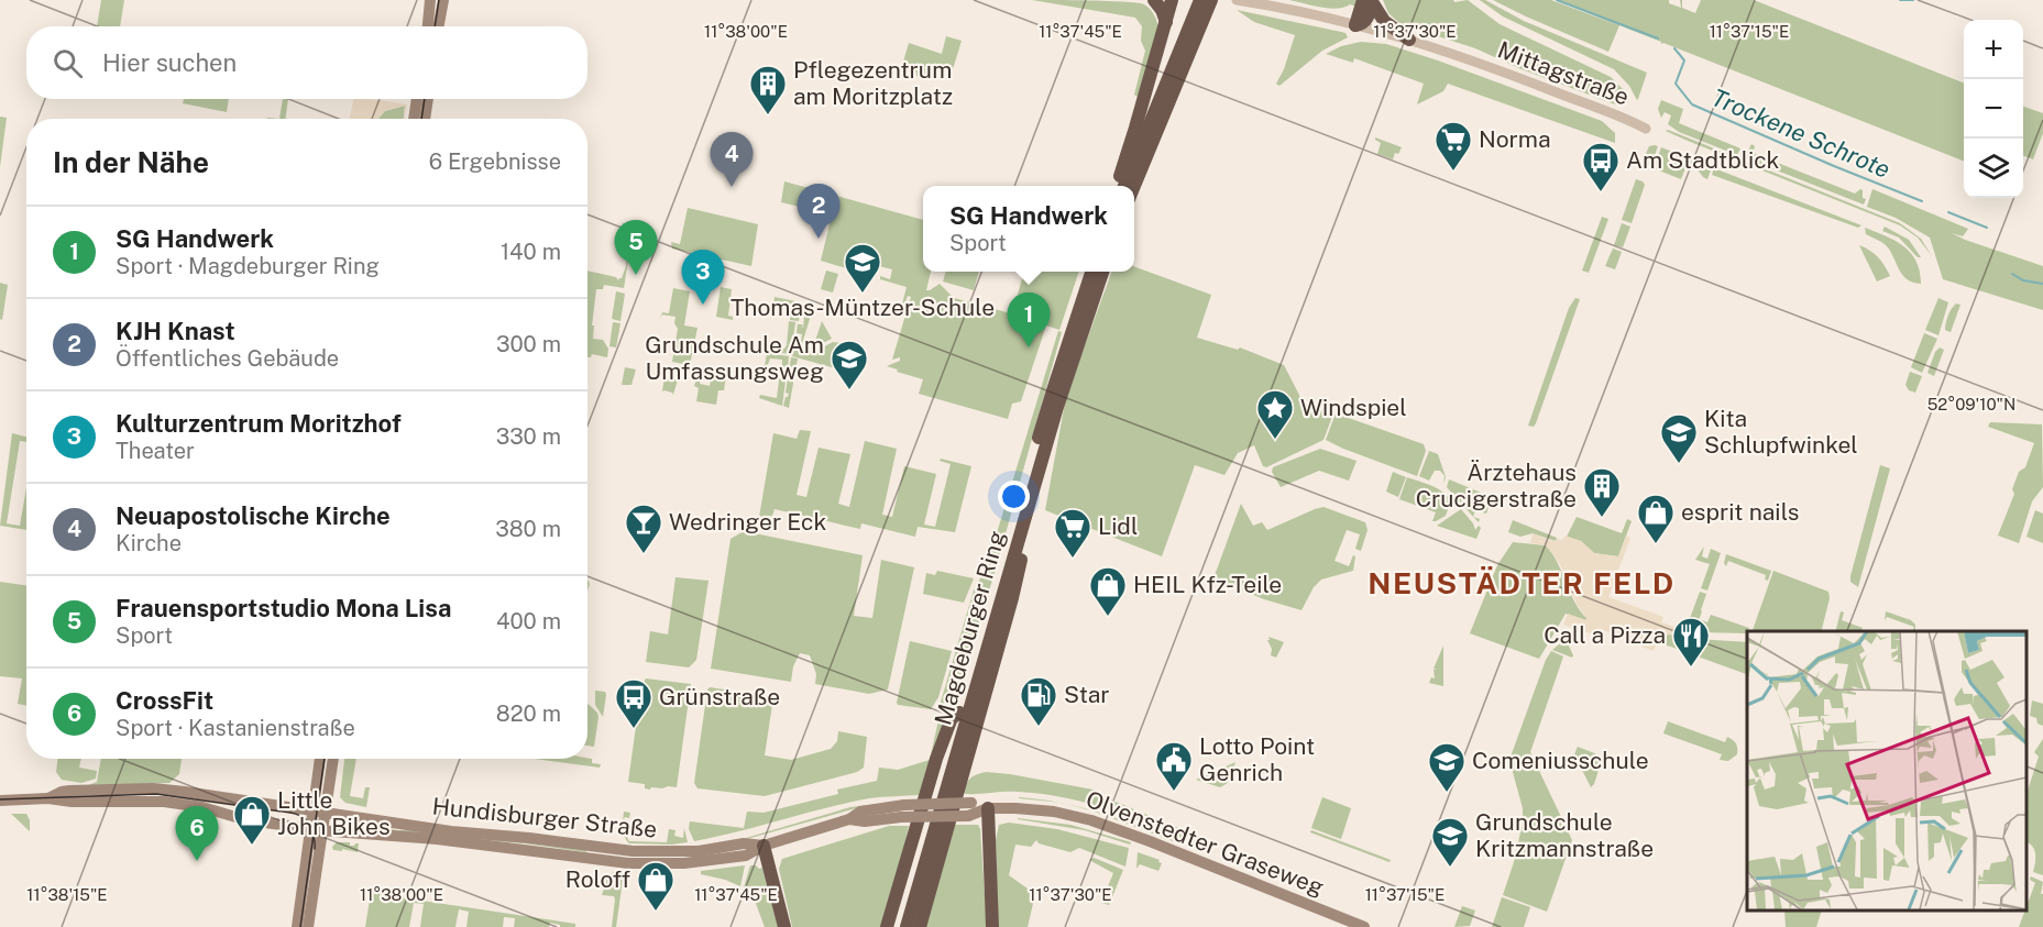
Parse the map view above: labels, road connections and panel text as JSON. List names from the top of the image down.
{
  "streets": {
    "highway": ["Magdeburger Ring"],
    "main road": ["Hundisburger Straße", "Olvenstedter Graseweg"],
    "street": ["Mittagstraße"]
  },
  "crossings": [
    ["Hundisburger Straße", "Olvenstedter Graseweg"]
  ],
  "districts": ["NEUSTÄDTER FELD"],
  "water": ["Trockene Schrote"],
  "places": {
    "building": ["Pflegezentrum am Moritzplatz", "Ärztehaus Crucigerstraße"],
    "supermarket": ["Norma", "Lidl"],
    "bus stop": ["Am Stadtblick", "Grünstraße"],
    "school or university": [
      "Thomas-Müntzer-Schule",
      "Grundschule Am Umfassungsweg",
      "Kita Schlupfwinkel",
      "Comeniusschule",
      "Grundschule Kritzmannstraße"
    ],
    "place": ["Windspiel"],
    "shop": [
      "esprit nails",
      "HEIL Kfz-Teile",
      "Little John Bikes",
      "Roloff"
    ],
    "bar": ["Wedringer Eck"],
    "restaurant": ["Call a Pizza"],
    "fuel station": ["Star"],
    "public building": ["Lotto Point Genrich"]
  },
  "page": {
    "map_buttons": ["+", "−"],
    "search": "Hier suchen",
    "heading": ["In der Nähe", "6 Ergebnisse"],
    "pins": [
      "4",
      "2",
      "5",
      "3",
      "1",
      "6"
    ],
    "popup": ["SG Handwerk", "Sport"],
    "list": [
      {
        "mark": "1",
        "name": "SG Handwerk",
        "note": "Sport · Magdeburger Ring",
        "value": "140 m"
      },
      {
        "mark": "2",
        "name": "KJH Knast",
        "note": "Öffentliches Gebäude",
        "value": "300 m"
      },
      {
        "mark": "3",
        "name": "Kulturzentrum Moritzhof",
        "note": "Theater",
        "value": "330 m"
      },
      {
        "mark": "4",
        "name": "Neuapostolische Kirche",
        "note": "Kirche",
        "value": "380 m"
      },
      {
        "mark": "5",
        "name": "Frauensportstudio Mona Lisa",
        "note": "Sport",
        "value": "400 m"
      },
      {
        "mark": "6",
        "name": "CrossFit",
        "note": "Sport · Kastanienstraße",
        "value": "820 m"
      }
    ]
  },
  "coordinates": [
    "11°38'00\"E",
    "11°37'45\"E",
    "11°37'30\"E",
    "11°37'15\"E",
    "52°09'10\"N",
    "11°38'15\"E"
  ]
}
